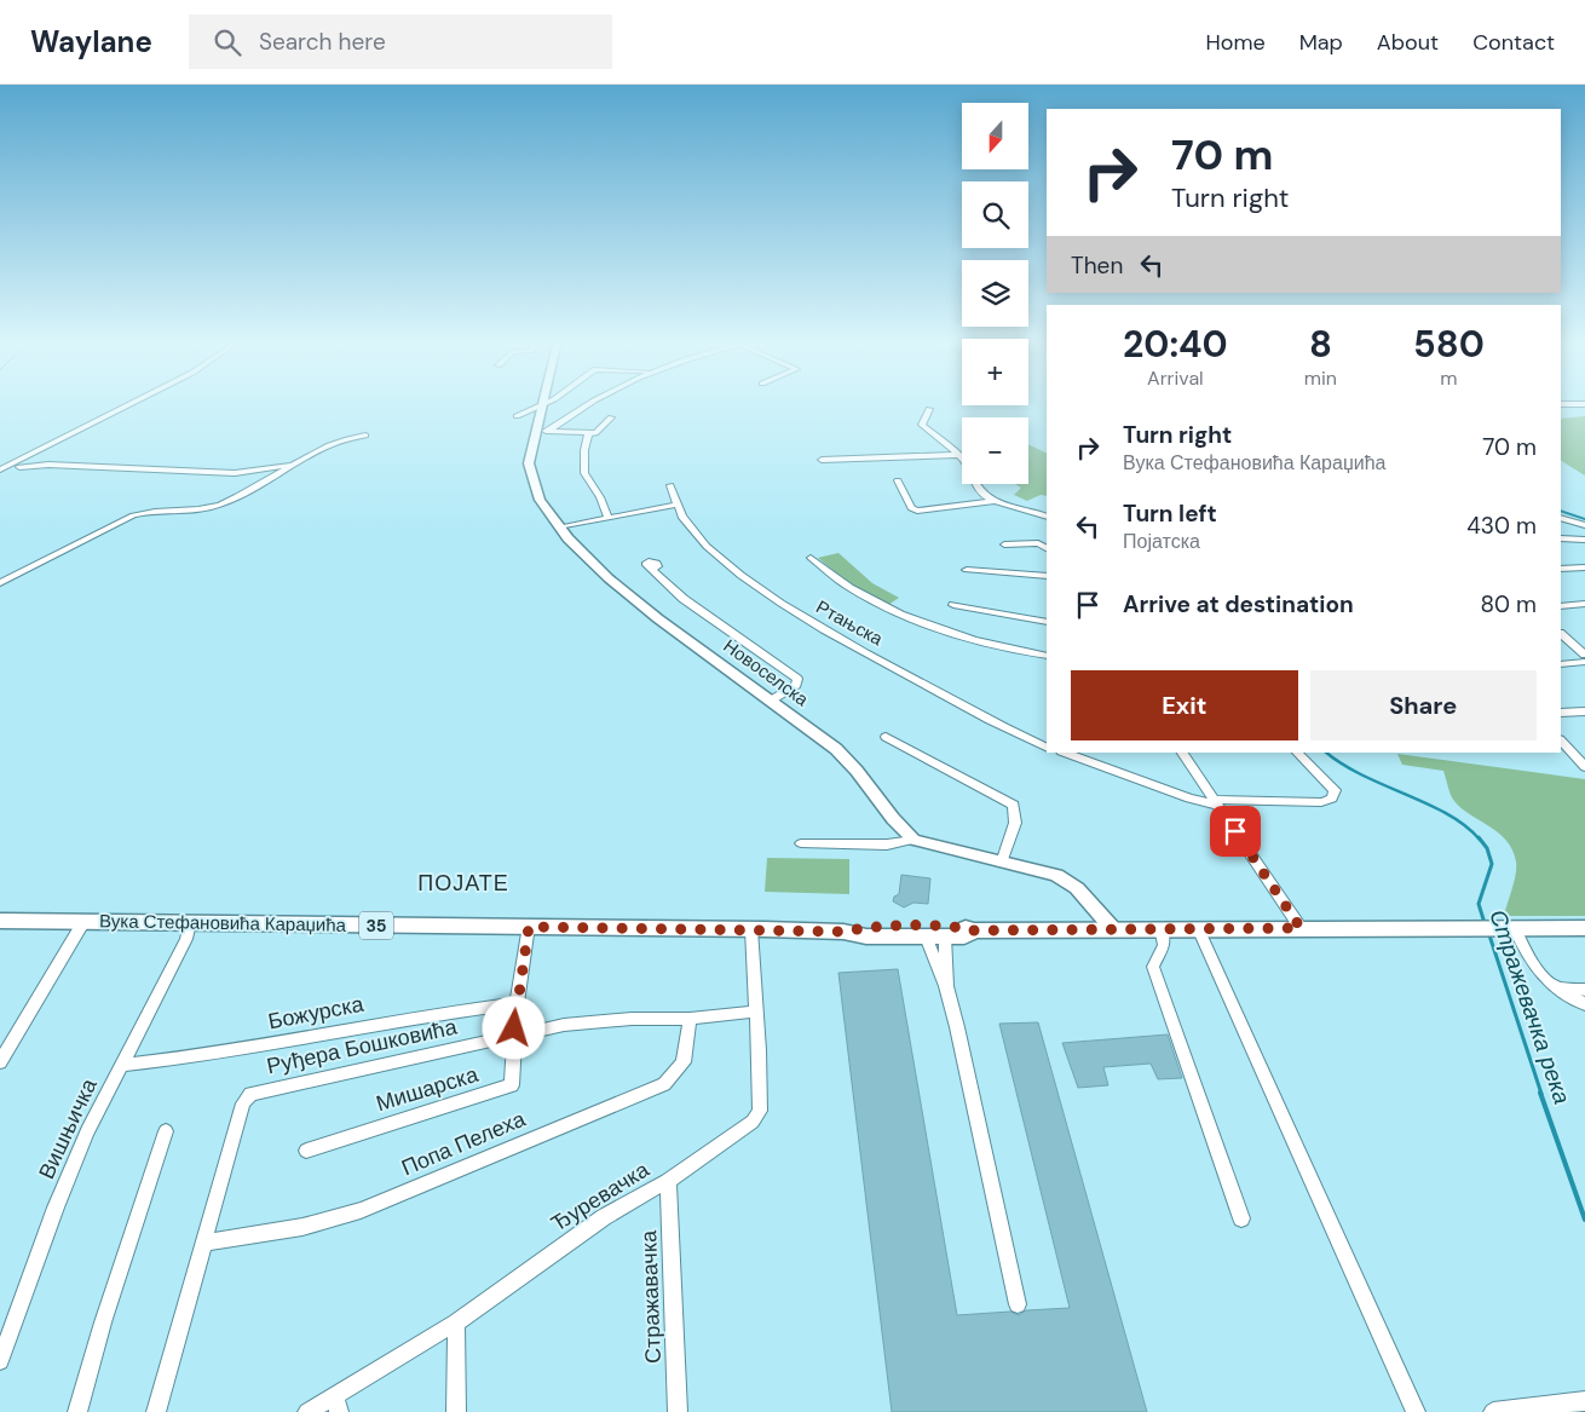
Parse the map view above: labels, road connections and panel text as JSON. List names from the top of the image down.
{
  "streets": {
    "main road": ["Вука Стефановића Караџића", "35"],
    "street": [
      "Ртањска",
      "Новоселска",
      "Божурска",
      "Руђера Бошковића",
      "Мишарска",
      "Вишњичка",
      "Попа Пелеха",
      "Ђуревачка",
      "Стражавачка"
    ]
  },
  "crossings": [
    ["Вука Стефановића Караџића", "35"],
    ["Вука Стефановића Караџића", "Мишарска"],
    ["Вука Стефановића Караџића", "Вишњичка"],
    ["Вука Стефановића Караџића", "Ђуревачка"],
    ["Божурска", "Мишарска"],
    ["Божурска", "Вишњичка"],
    ["Руђера Бошковића", "Мишарска"],
    ["Руђера Бошковића", "Попа Пелеха"],
    ["Ђуревачка", "Стражавачка"]
  ],
  "districts": ["ПОЈАТЕ"],
  "water": ["Стражевачка река"],
  "north": "bottom",
  "page": {
    "header": "Waylane",
    "search": "Search here",
    "nav": [
      "Home",
      "Map",
      "About",
      "Contact"
    ],
    "map_buttons": ["+", "−"],
    "turn": ["70 m", "Turn right"],
    "then": "Then",
    "eta": [
      "20:40",
      "Arrival",
      "8",
      "min",
      "580",
      "m"
    ],
    "list": [
      {
        "name": "Turn right",
        "note": "Вука Стефановића Караџића",
        "value": "70 m"
      },
      {
        "name": "Turn left",
        "note": "Појатска",
        "value": "430 m"
      },
      {
        "name": "Arrive at destination",
        "value": "80 m"
      }
    ],
    "buttons": ["Exit", "Share"]
  }
}
